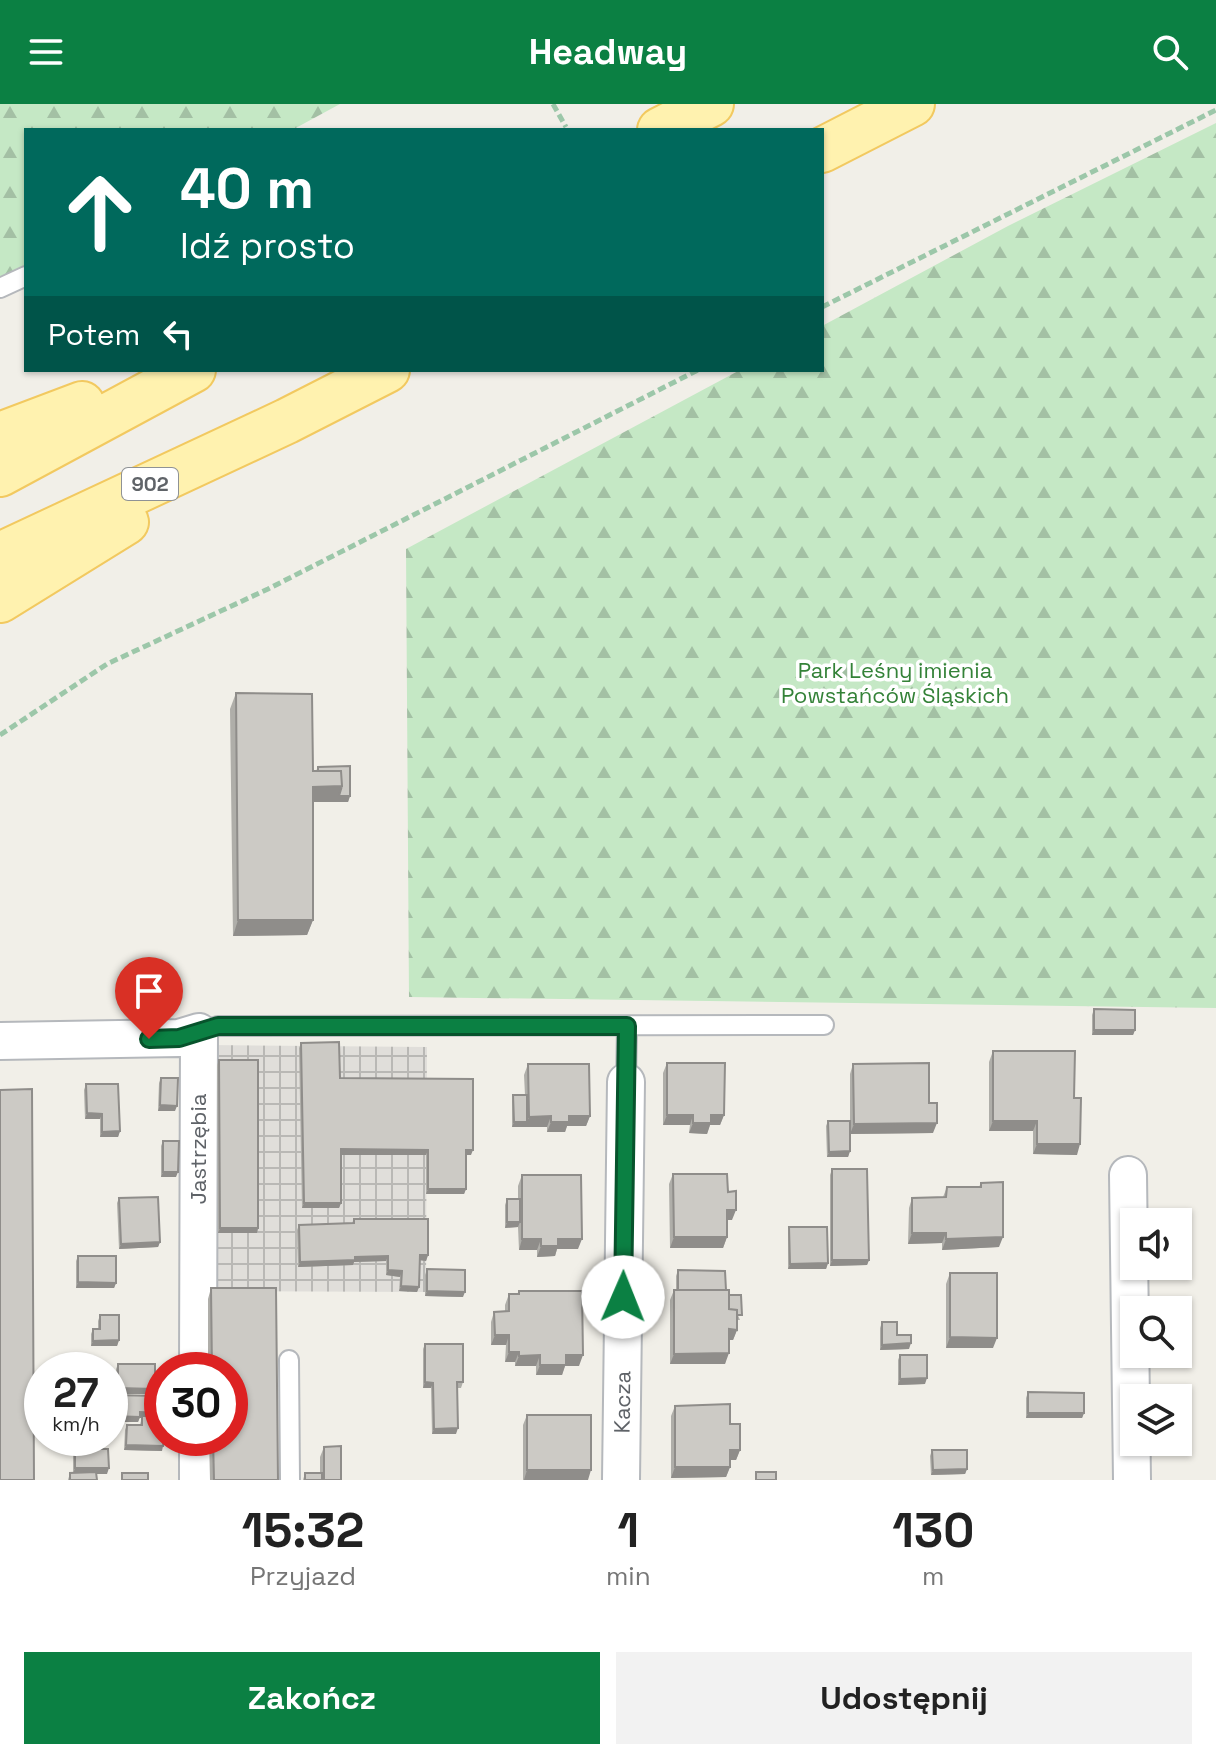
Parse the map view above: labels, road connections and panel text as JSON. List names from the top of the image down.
{
  "streets": {
    "main road": ["902"],
    "street": ["Jastrzębia", "Kacza"]
  },
  "parks": ["Park Leśny imienia Powstańców Śląskich"],
  "page": {
    "header": "Headway",
    "turn": ["40 m", "Idź prosto"],
    "then": "Potem",
    "speed": "27 km/h",
    "limit": "30",
    "eta": [
      "15:32",
      "Przyjazd",
      "1",
      "min",
      "130",
      "m"
    ],
    "buttons": ["Zakończ", "Udostępnij"]
  }
}
